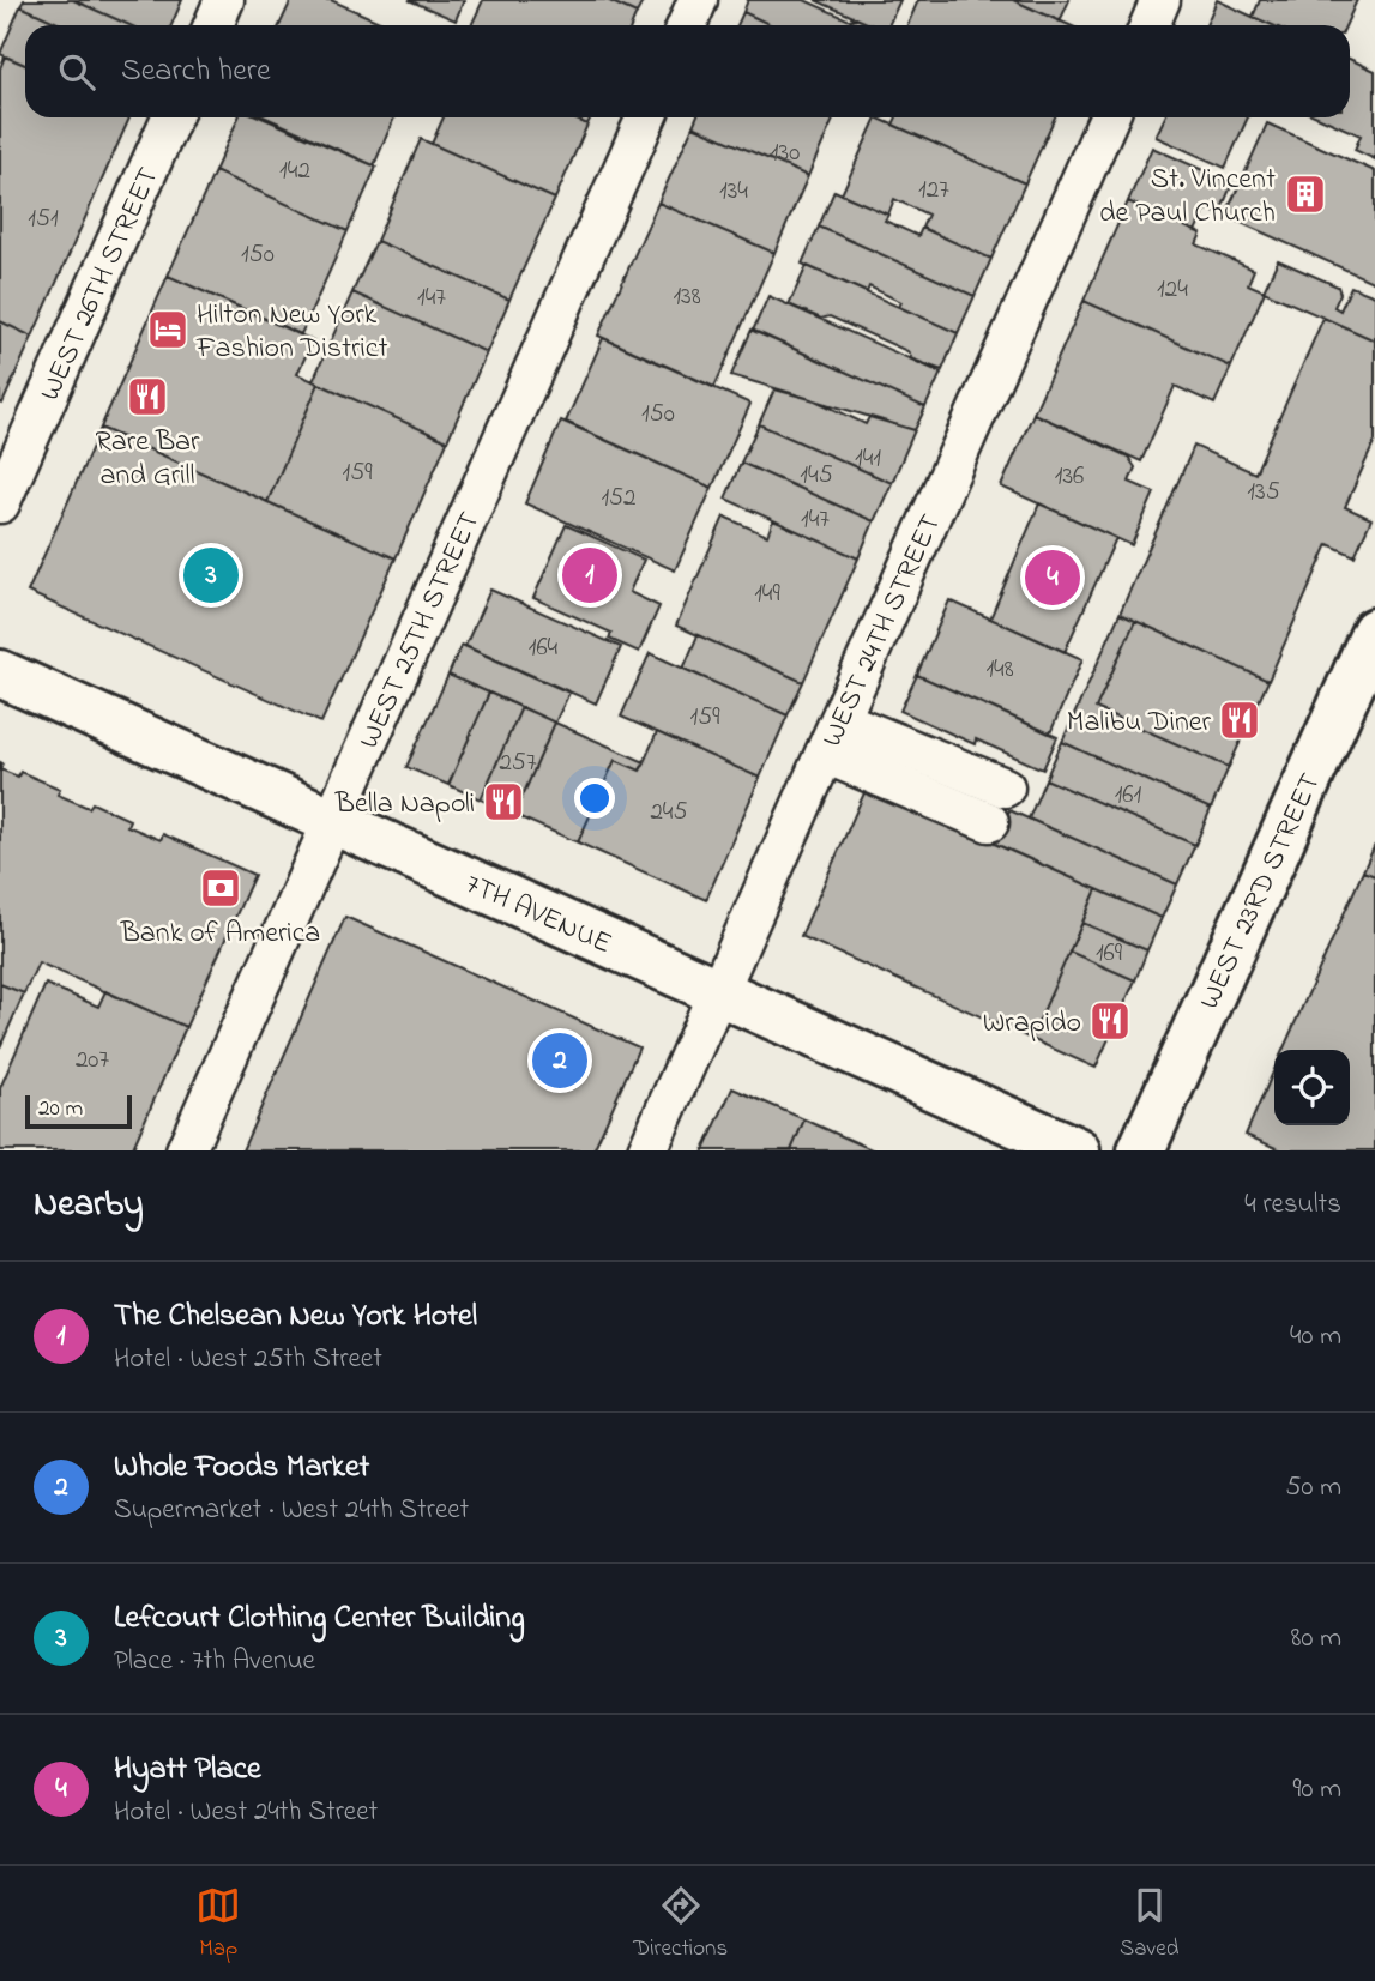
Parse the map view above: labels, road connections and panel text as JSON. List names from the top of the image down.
{
  "streets": {
    "main road": ["WEST 23RD STREET", "7TH AVENUE"],
    "street": ["WEST 26TH STREET", "WEST 25TH STREET", "WEST 24TH STREET"]
  },
  "crossings": [
    ["WEST 25TH STREET", "7TH AVENUE"],
    ["WEST 24TH STREET", "7TH AVENUE"]
  ],
  "places": {
    "building": ["St. Vincent de Paul Church"],
    "hotel": ["Hilton New York Fashion District"],
    "restaurant": [
      "Rare Bar and Grill",
      "Malibu Diner",
      "Bella Napoli",
      "Wrapido"
    ],
    "bank": ["Bank of America"]
  },
  "house_numbers": [
    "130",
    "142",
    "127",
    "134",
    "151",
    "150",
    "124",
    "138",
    "147",
    "150",
    "141",
    "159",
    "145",
    "136",
    "135",
    "152",
    "147",
    "149",
    "164",
    "148",
    "159",
    "257",
    "161",
    "245",
    "169",
    "207"
  ],
  "scale_bar": "20 m",
  "page": {
    "search": "Search here",
    "pins": [
      "1",
      "3",
      "4",
      "2"
    ],
    "scale": "20 m",
    "heading": ["Nearby", "4 results"],
    "list": [
      {
        "mark": "1",
        "name": "The Chelsean New York Hotel",
        "note": "Hotel · West 25th Street",
        "value": "40 m"
      },
      {
        "mark": "2",
        "name": "Whole Foods Market",
        "note": "Supermarket · West 24th Street",
        "value": "50 m"
      },
      {
        "mark": "3",
        "name": "Lefcourt Clothing Center Building",
        "note": "Place · 7th Avenue",
        "value": "80 m"
      },
      {
        "mark": "4",
        "name": "Hyatt Place",
        "note": "Hotel · West 24th Street",
        "value": "90 m"
      }
    ],
    "nav": ["Map", "Directions", "Saved"]
  }
}
